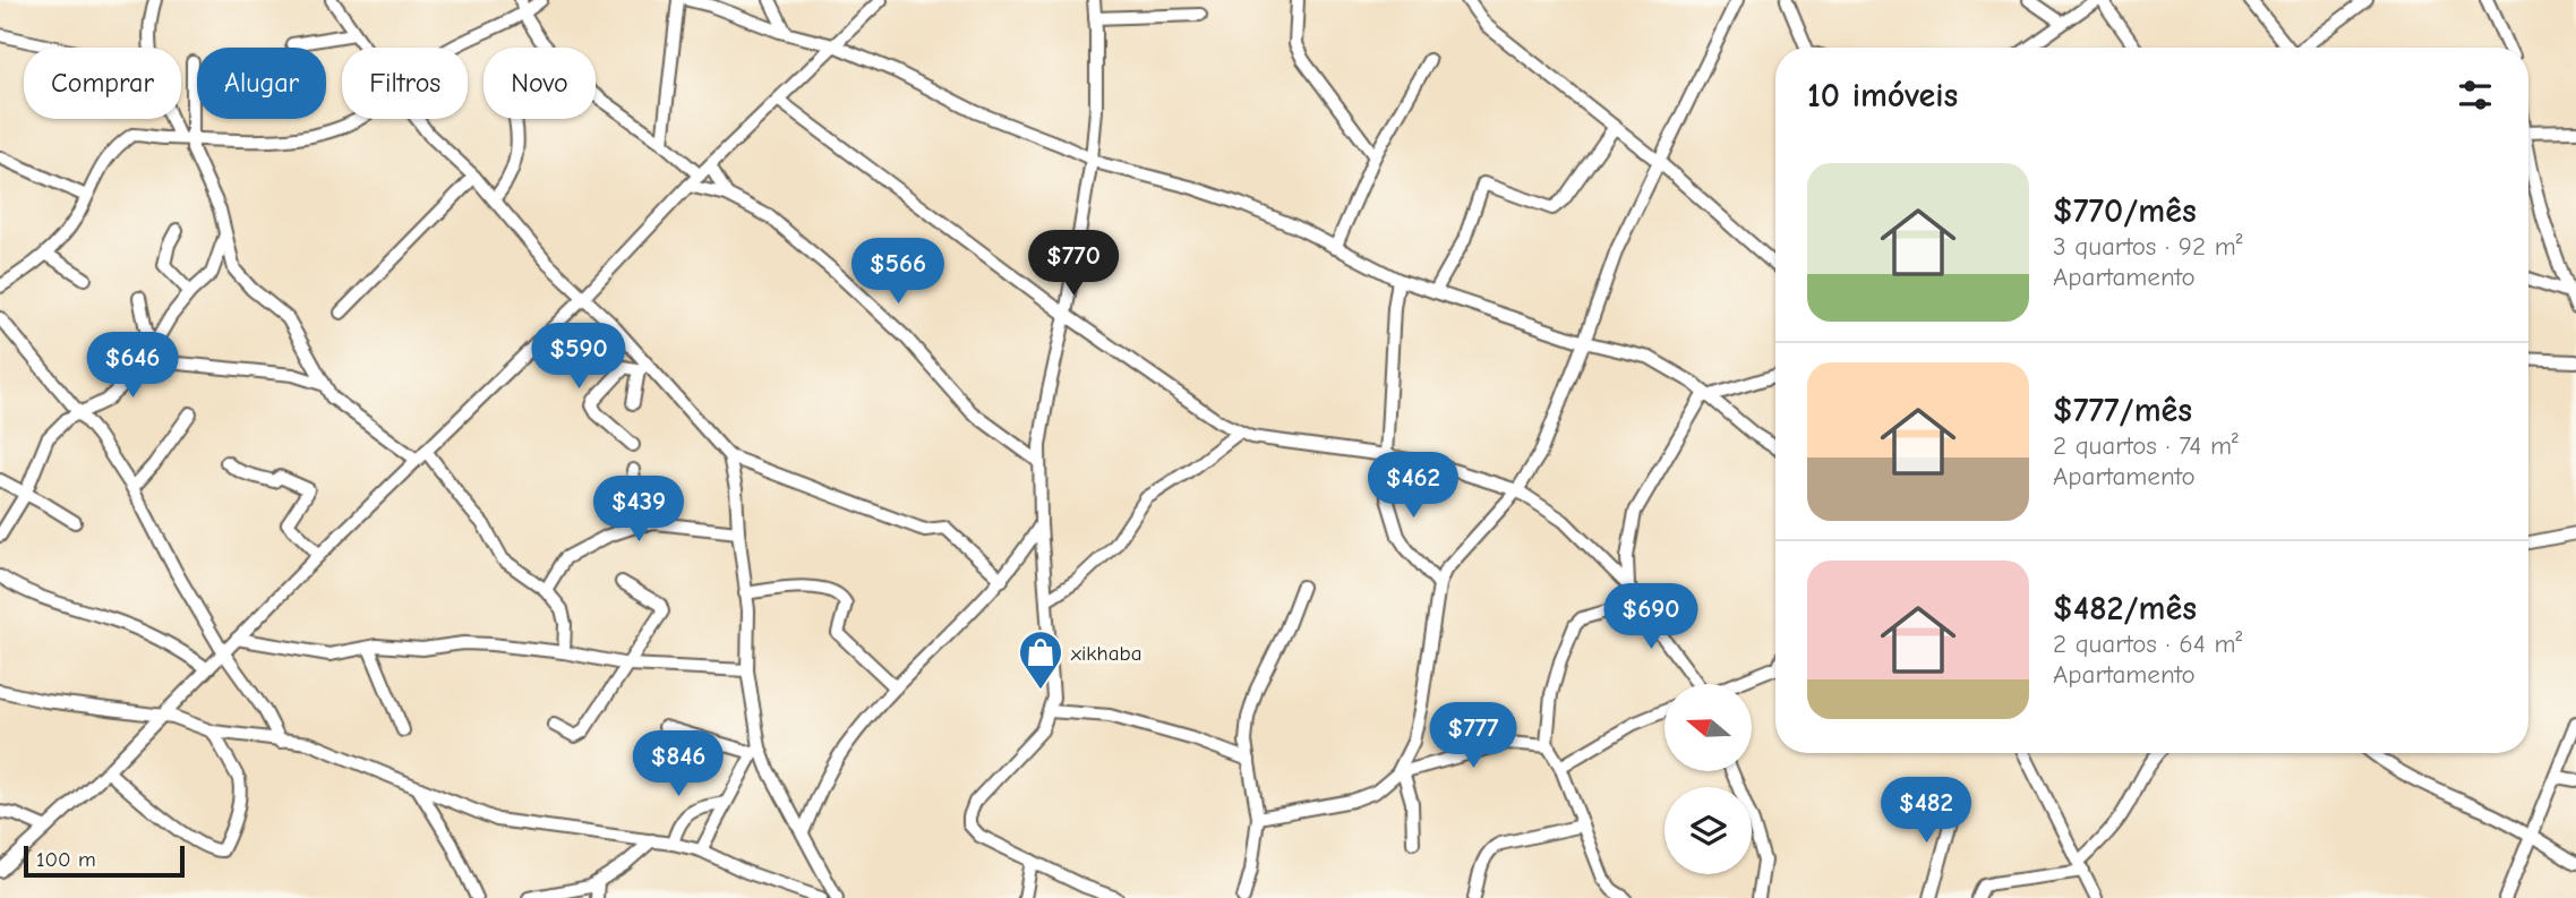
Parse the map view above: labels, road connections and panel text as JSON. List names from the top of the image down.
{
  "places": {
    "shop": ["xikhaba"]
  },
  "scale_bar": "100 m",
  "north": "left",
  "page": {
    "chip": [
      "Comprar",
      "Alugar",
      "Filtros",
      "Novo"
    ],
    "heading": "10 imóveis",
    "list": [
      {
        "name": "$770/mês",
        "note": "3 quartos · 92 m² · Apartamento"
      },
      {
        "name": "$777/mês",
        "note": "2 quartos · 74 m² · Apartamento"
      },
      {
        "name": "$482/mês",
        "note": "2 quartos · 64 m² · Apartamento"
      }
    ],
    "price": [
      "$770",
      "$566",
      "$590",
      "$646",
      "$462",
      "$439",
      "$690",
      "$777",
      "$846",
      "$482"
    ],
    "scale": "100 m"
  }
}
